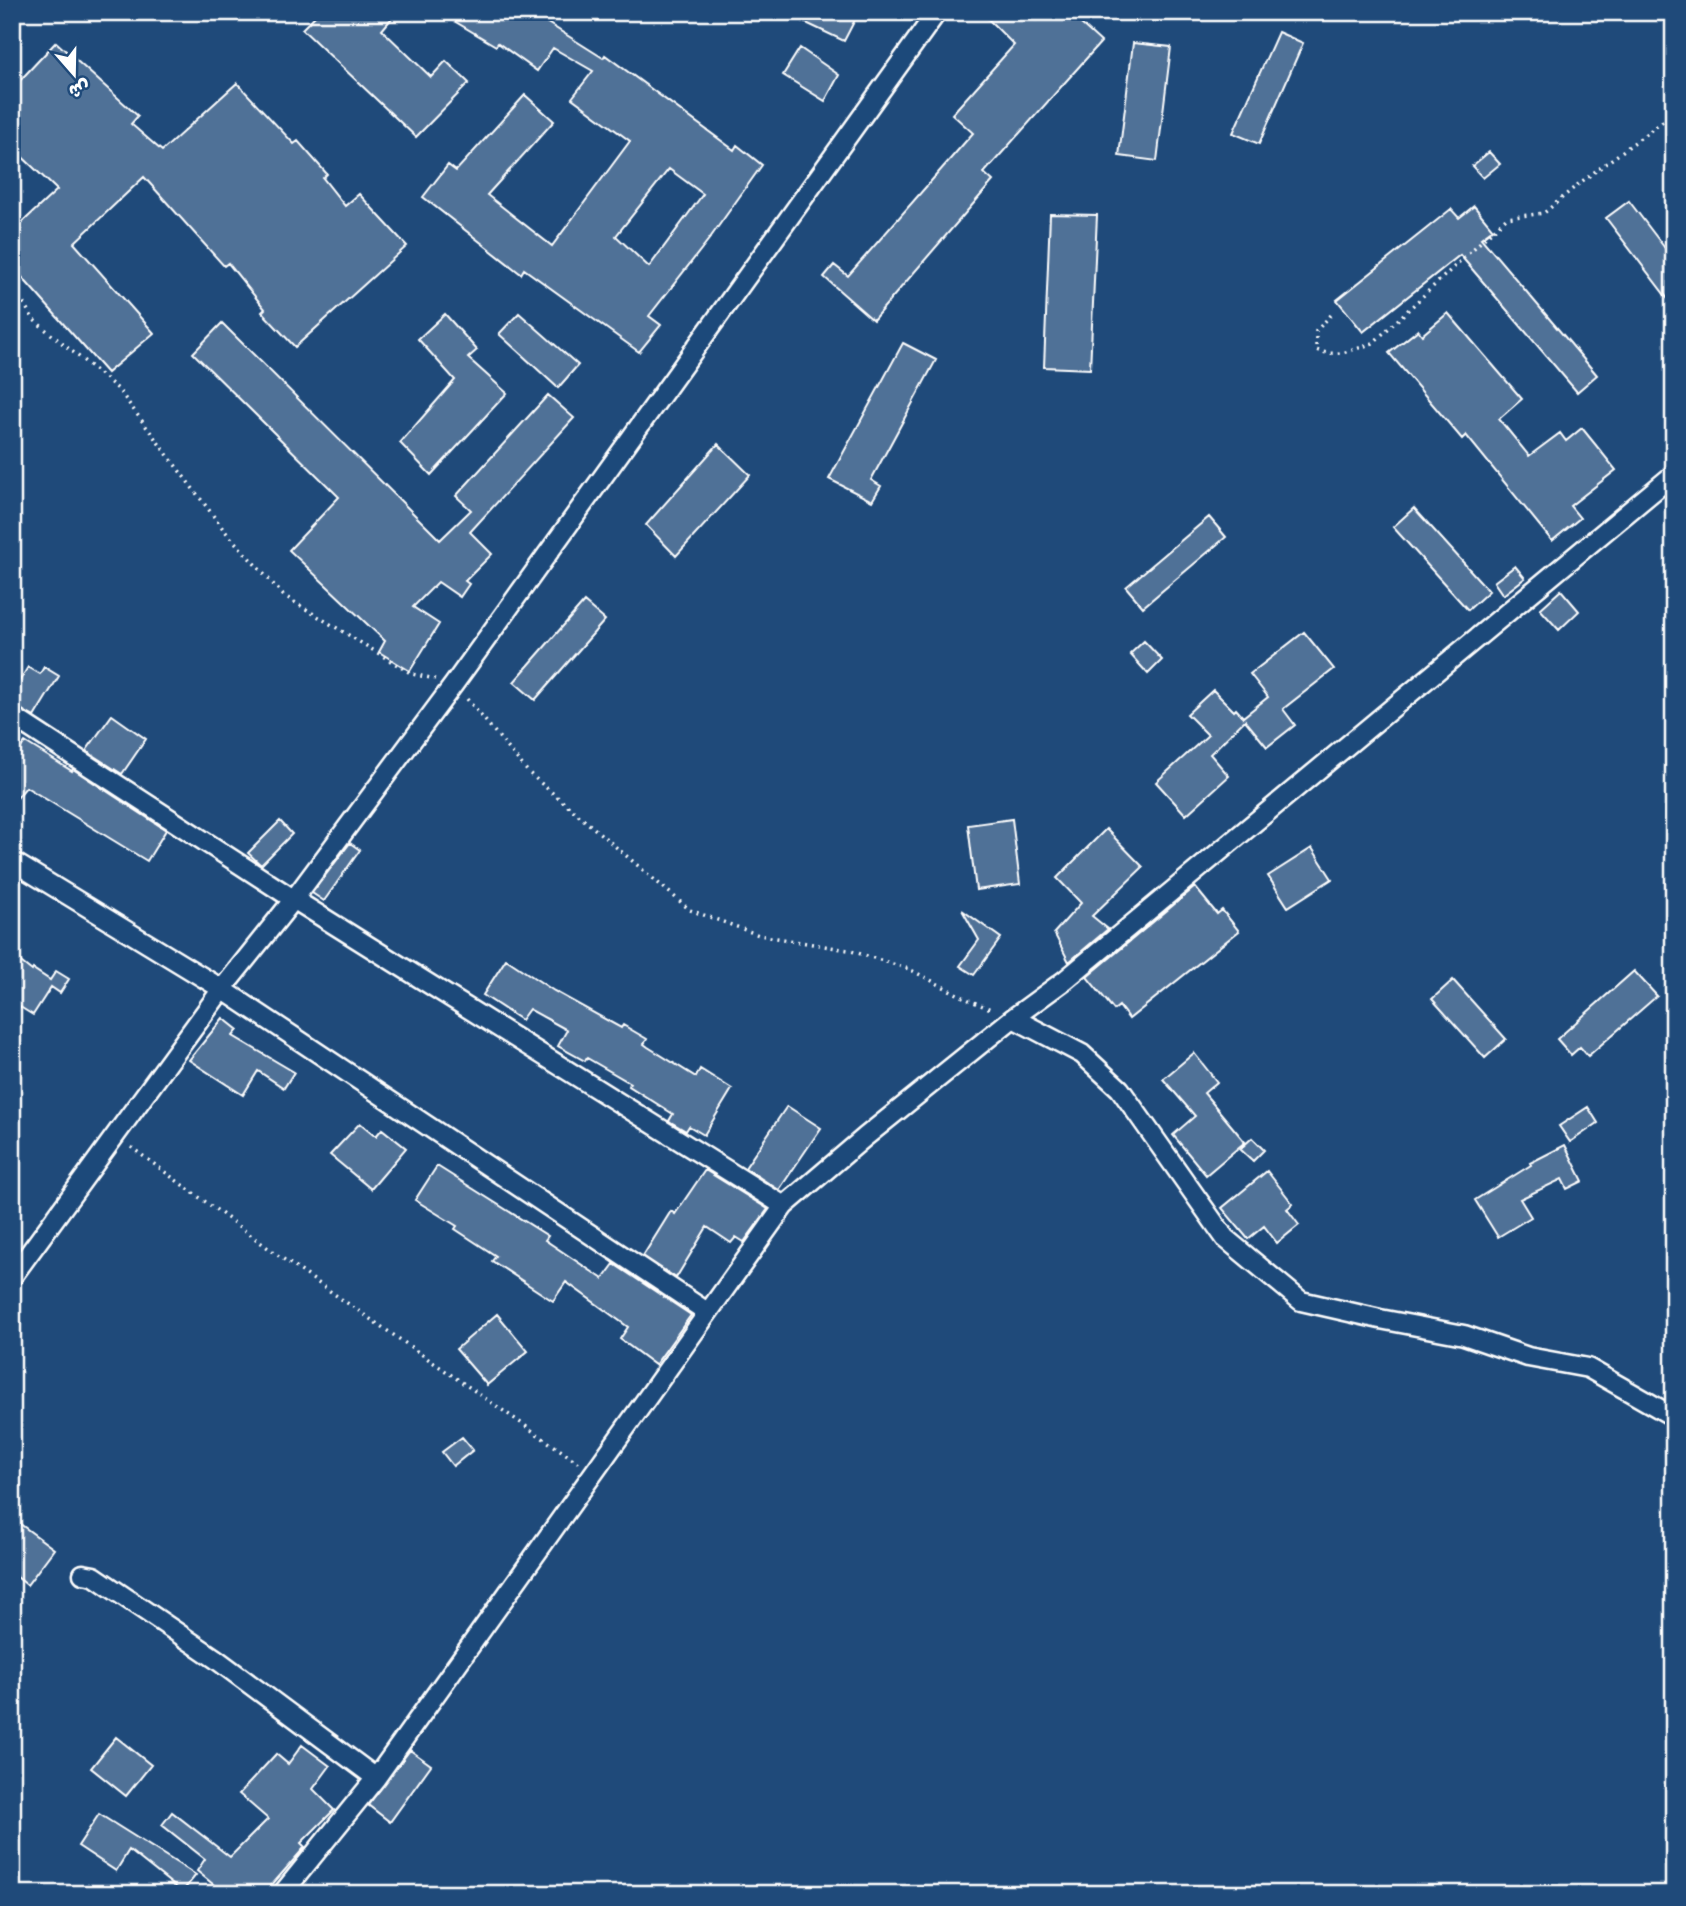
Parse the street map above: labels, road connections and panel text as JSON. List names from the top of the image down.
{
  "north": "bottom"
}
